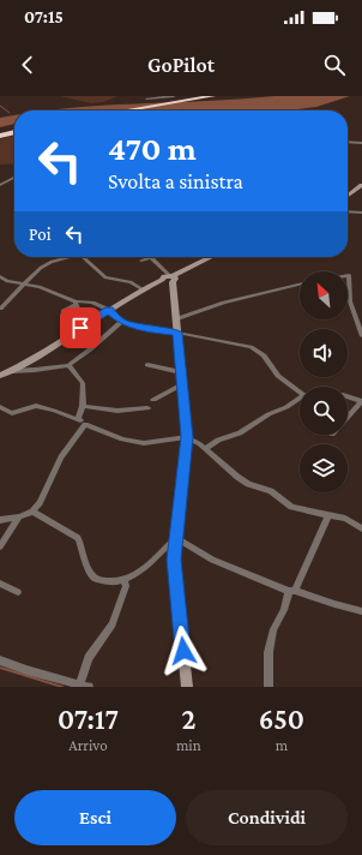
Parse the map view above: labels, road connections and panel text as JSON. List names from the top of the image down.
{
  "north": "top left",
  "page": {
    "status": "07:15",
    "header": "GoPilot",
    "turn": ["470 m", "Svolta a sinistra"],
    "then": "Poi",
    "eta": [
      "07:17",
      "Arrivo",
      "2",
      "min",
      "650",
      "m"
    ],
    "buttons": ["Esci", "Condividi"]
  }
}
